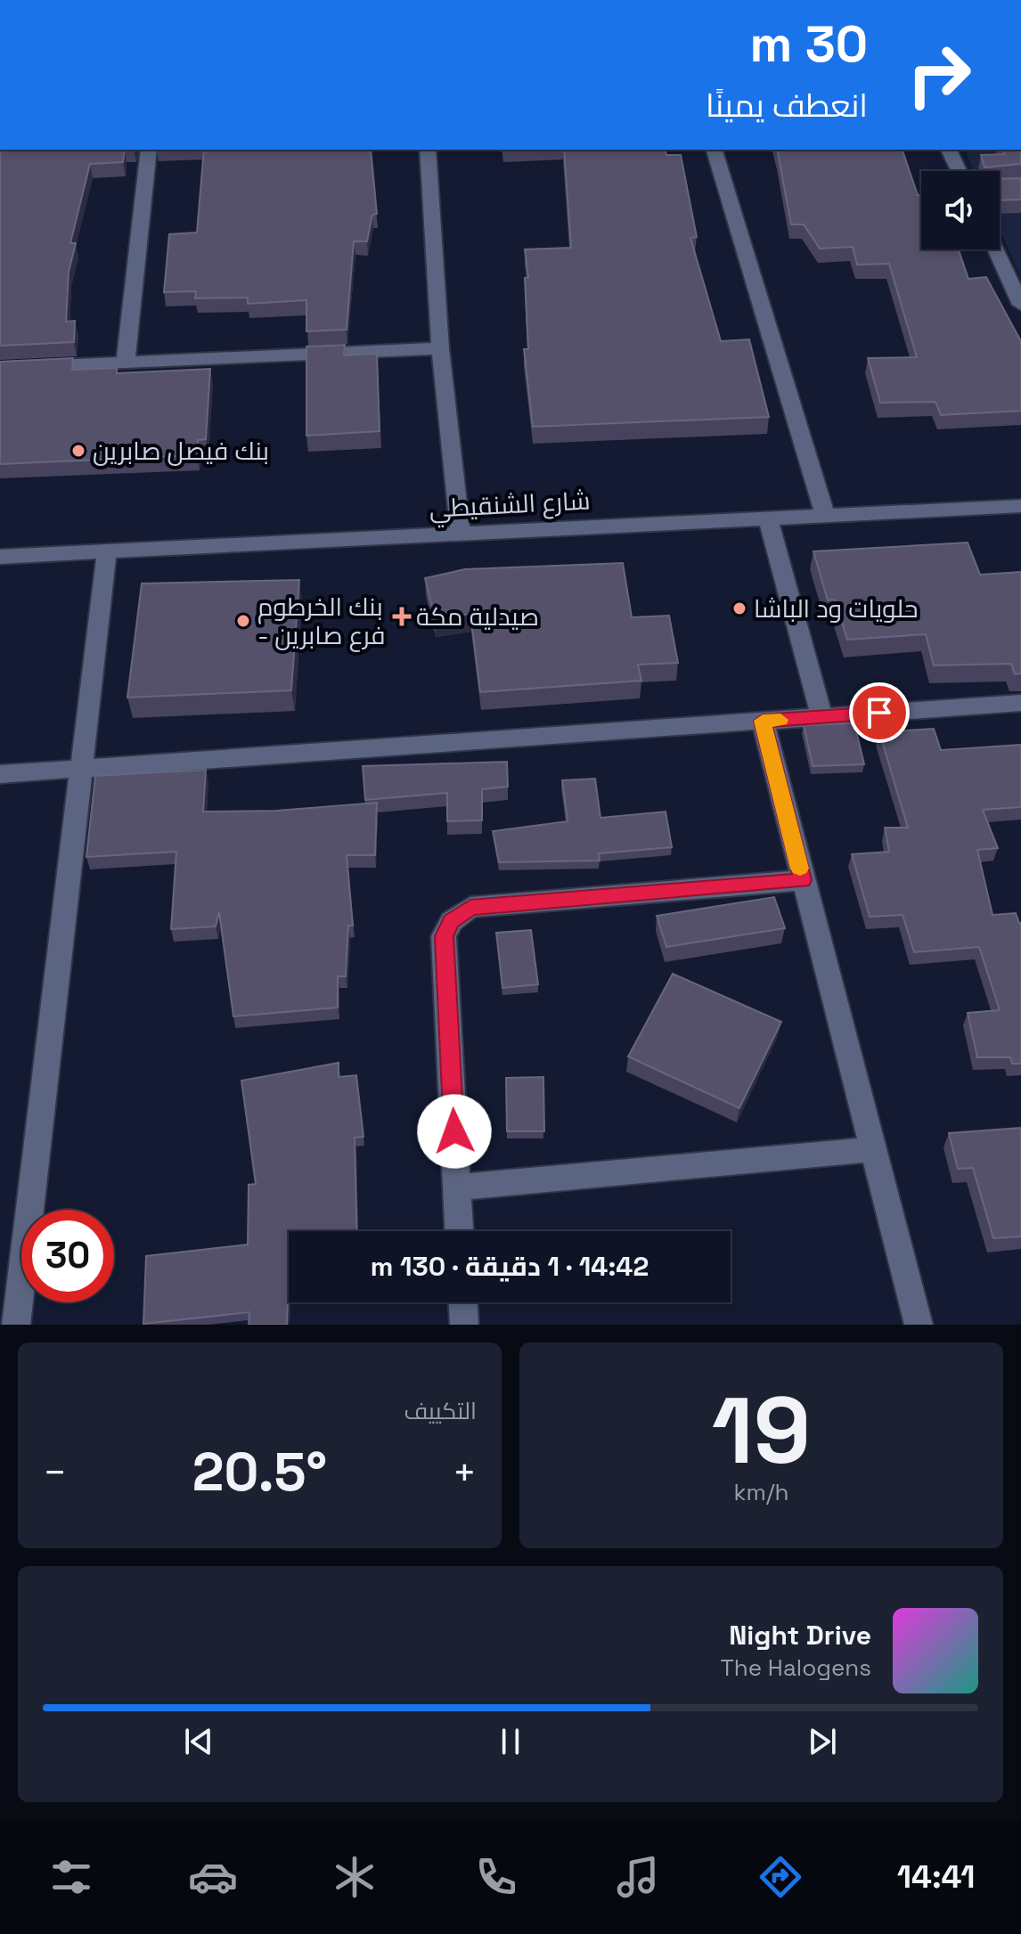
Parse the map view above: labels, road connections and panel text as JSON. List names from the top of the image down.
{
  "streets": {
    "street": ["شارع الشنقيطي"]
  },
  "places": {
    "other": ["بنك فيصل صابرين", "حلويات ود الباشا", "بنك الخرطوم - فرع صابرين"],
    "health": ["صيدلية مكة"]
  },
  "page": {
    "turn": ["30 m", "انعطف يمينًا"],
    "limit": "30",
    "trip": "14:42 · 1 دقيقة · 130 m",
    "tile": [
      ["19", "km/h"],
      "التكييف"
    ],
    "heat": ["−", "20.5°", "+"],
    "song": ["Night Drive", "The Halogens"],
    "tabs": "14:41"
  }
}
